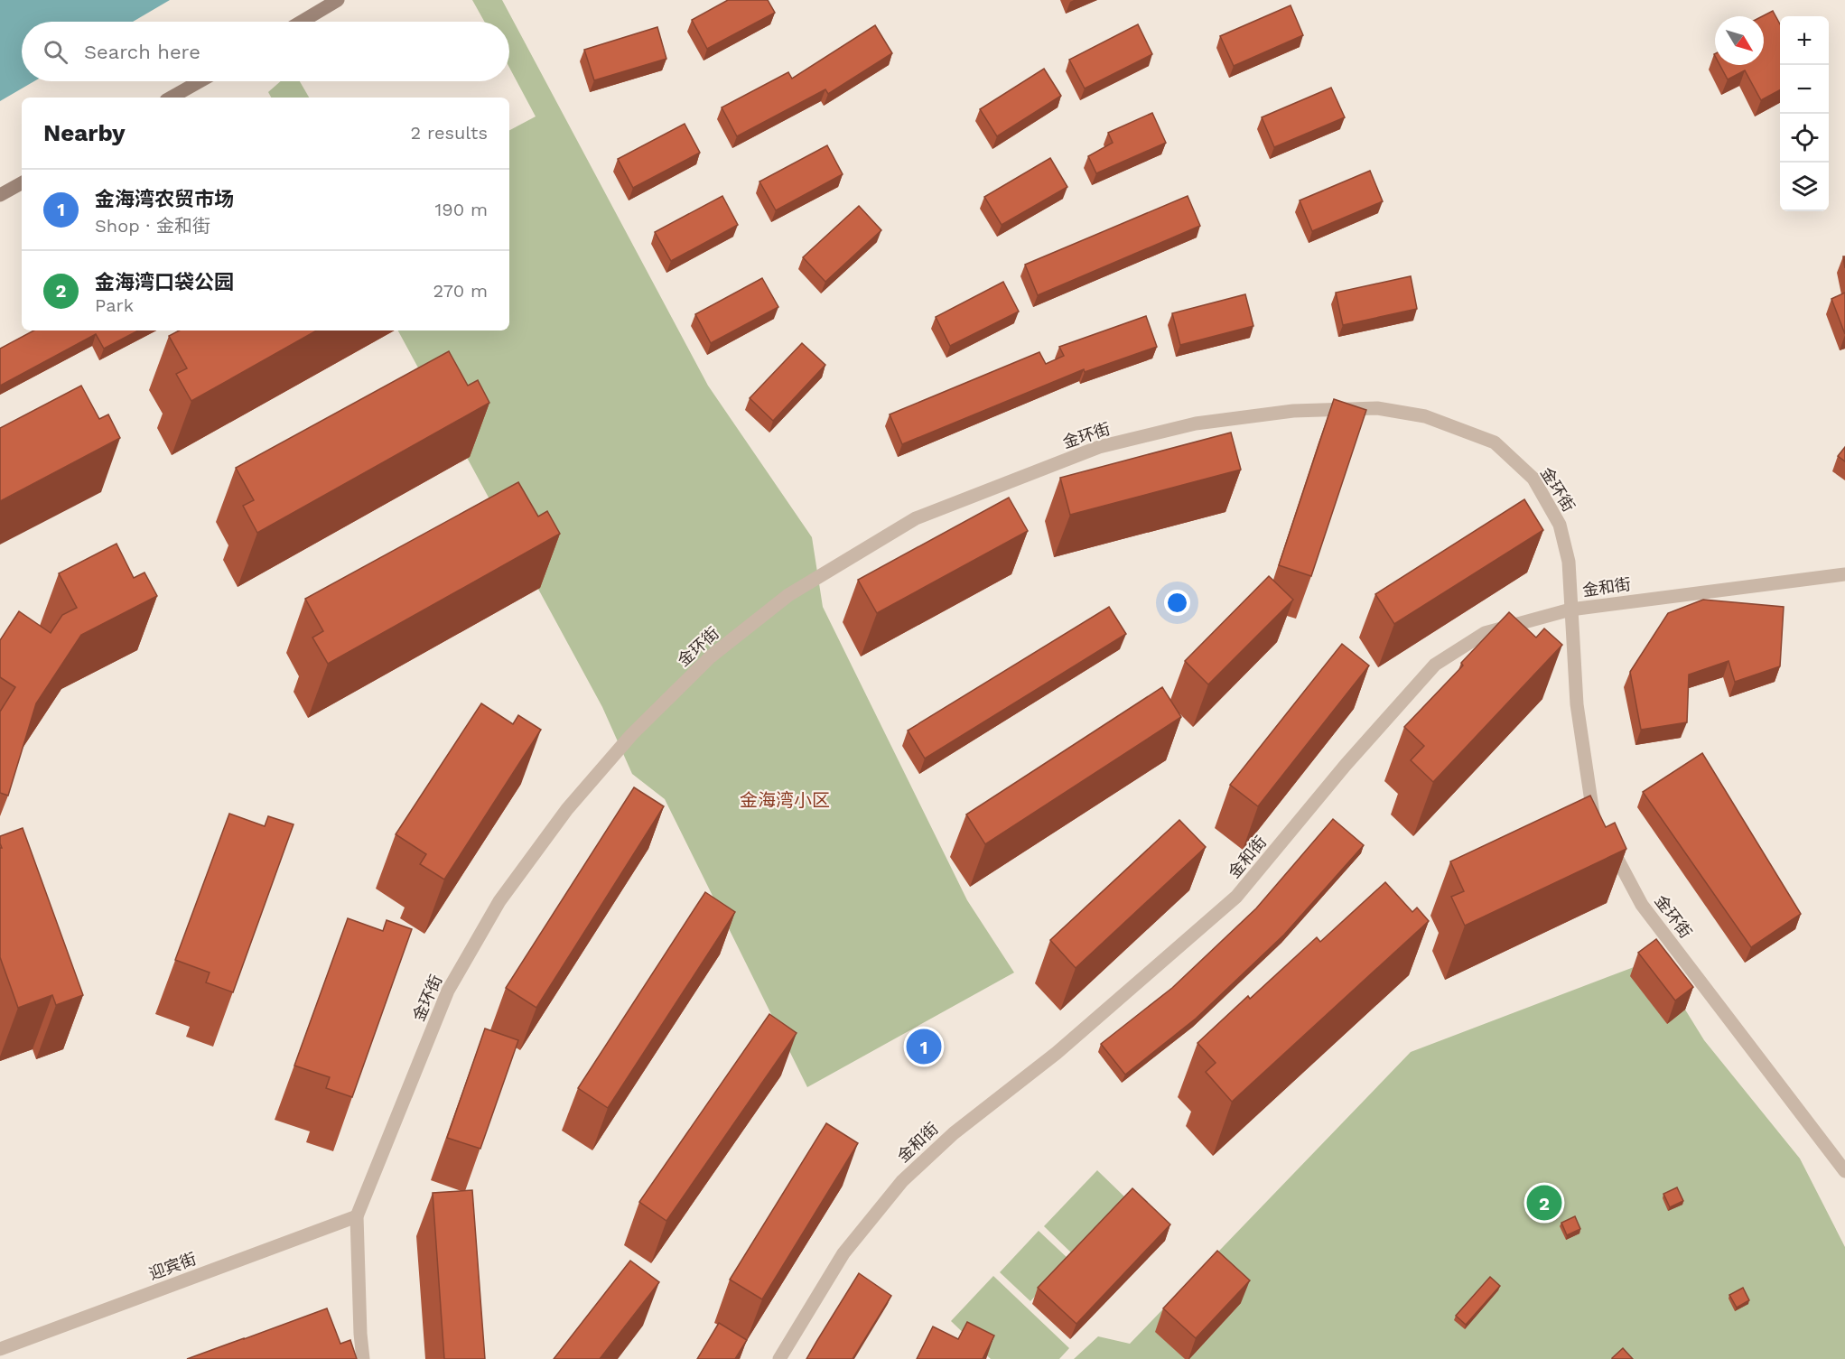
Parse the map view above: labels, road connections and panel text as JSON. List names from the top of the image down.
{
  "streets": {
    "street": ["金环街", "金和街", "迎宾街"]
  },
  "crossings": [
    ["金环街", "金和街"],
    ["金环街", "迎宾街"]
  ],
  "districts": ["金海湾小区"],
  "north": "bottom right",
  "page": {
    "map_buttons": ["+", "−"],
    "search": "Search here",
    "heading": ["Nearby", "2 results"],
    "list": [
      {
        "mark": "1",
        "name": "金海湾农贸市场",
        "note": "Shop · 金和街",
        "value": "190 m"
      },
      {
        "mark": "2",
        "name": "金海湾口袋公园",
        "note": "Park",
        "value": "270 m"
      }
    ],
    "pins": ["1", "2"]
  }
}
